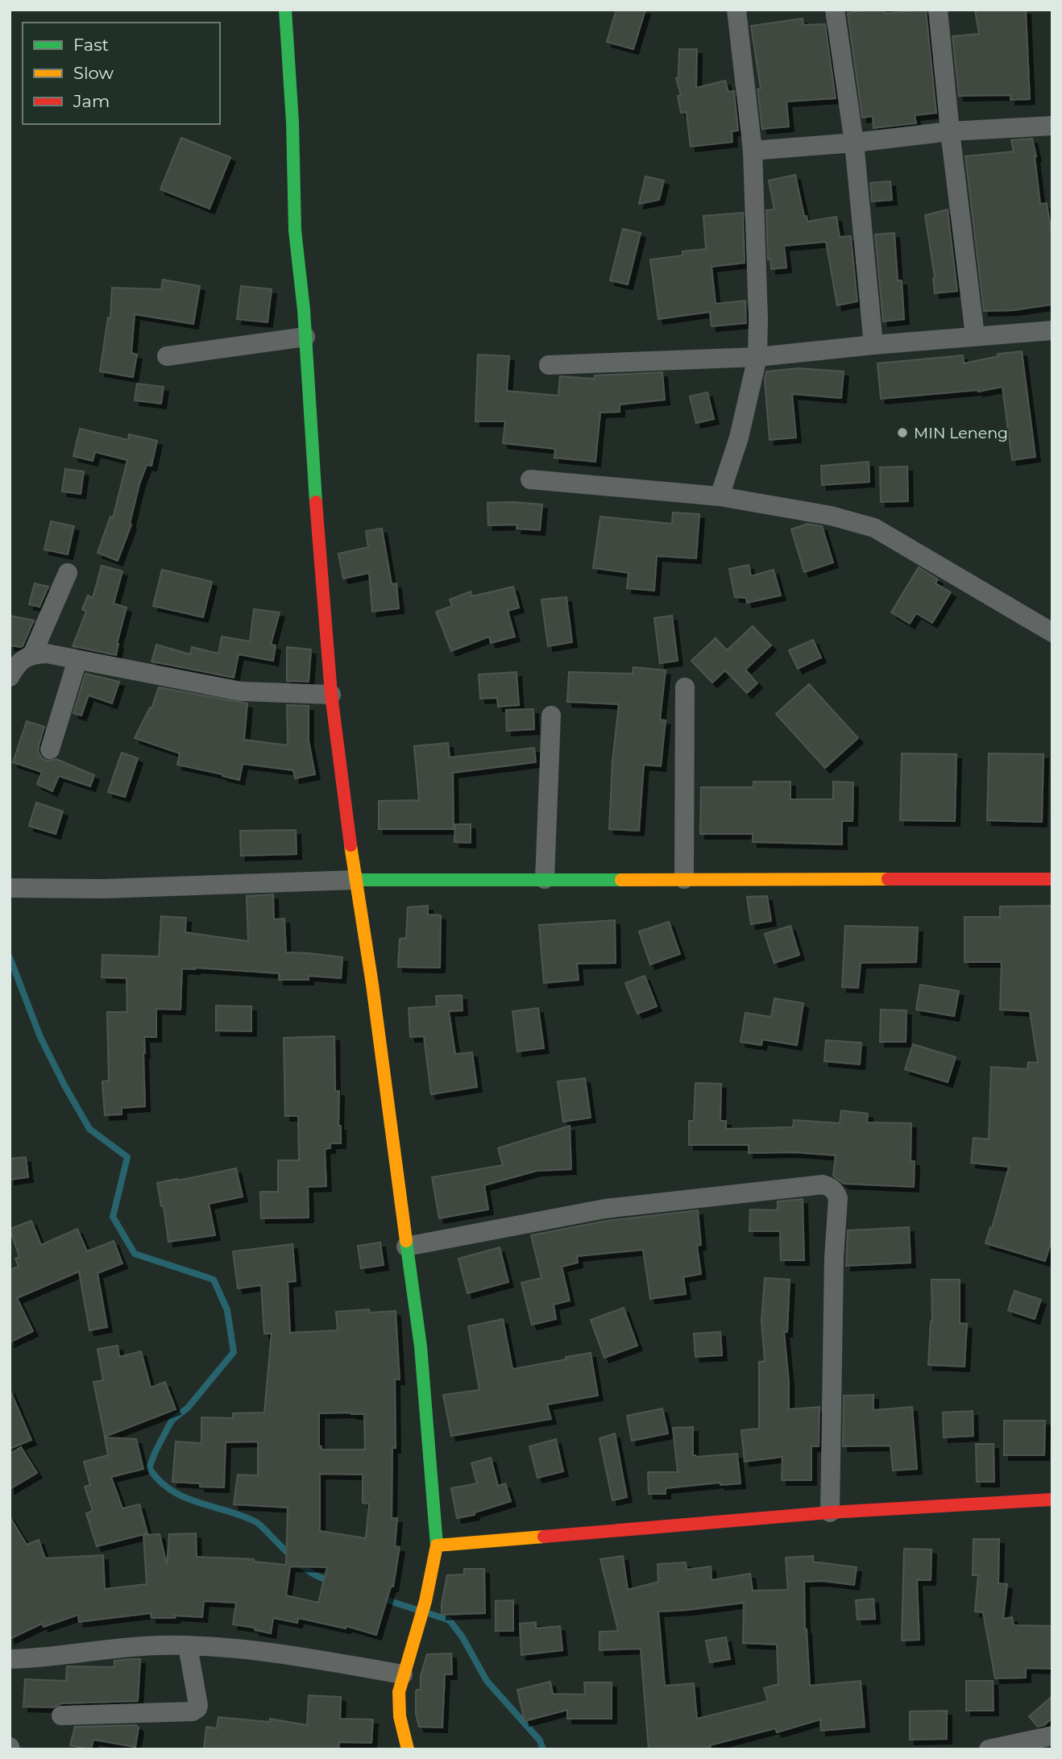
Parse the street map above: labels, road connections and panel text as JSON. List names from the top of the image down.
{
  "places": ["MIN Leneng"],
  "legend": ["Fast", "Slow", "Jam"]
}
